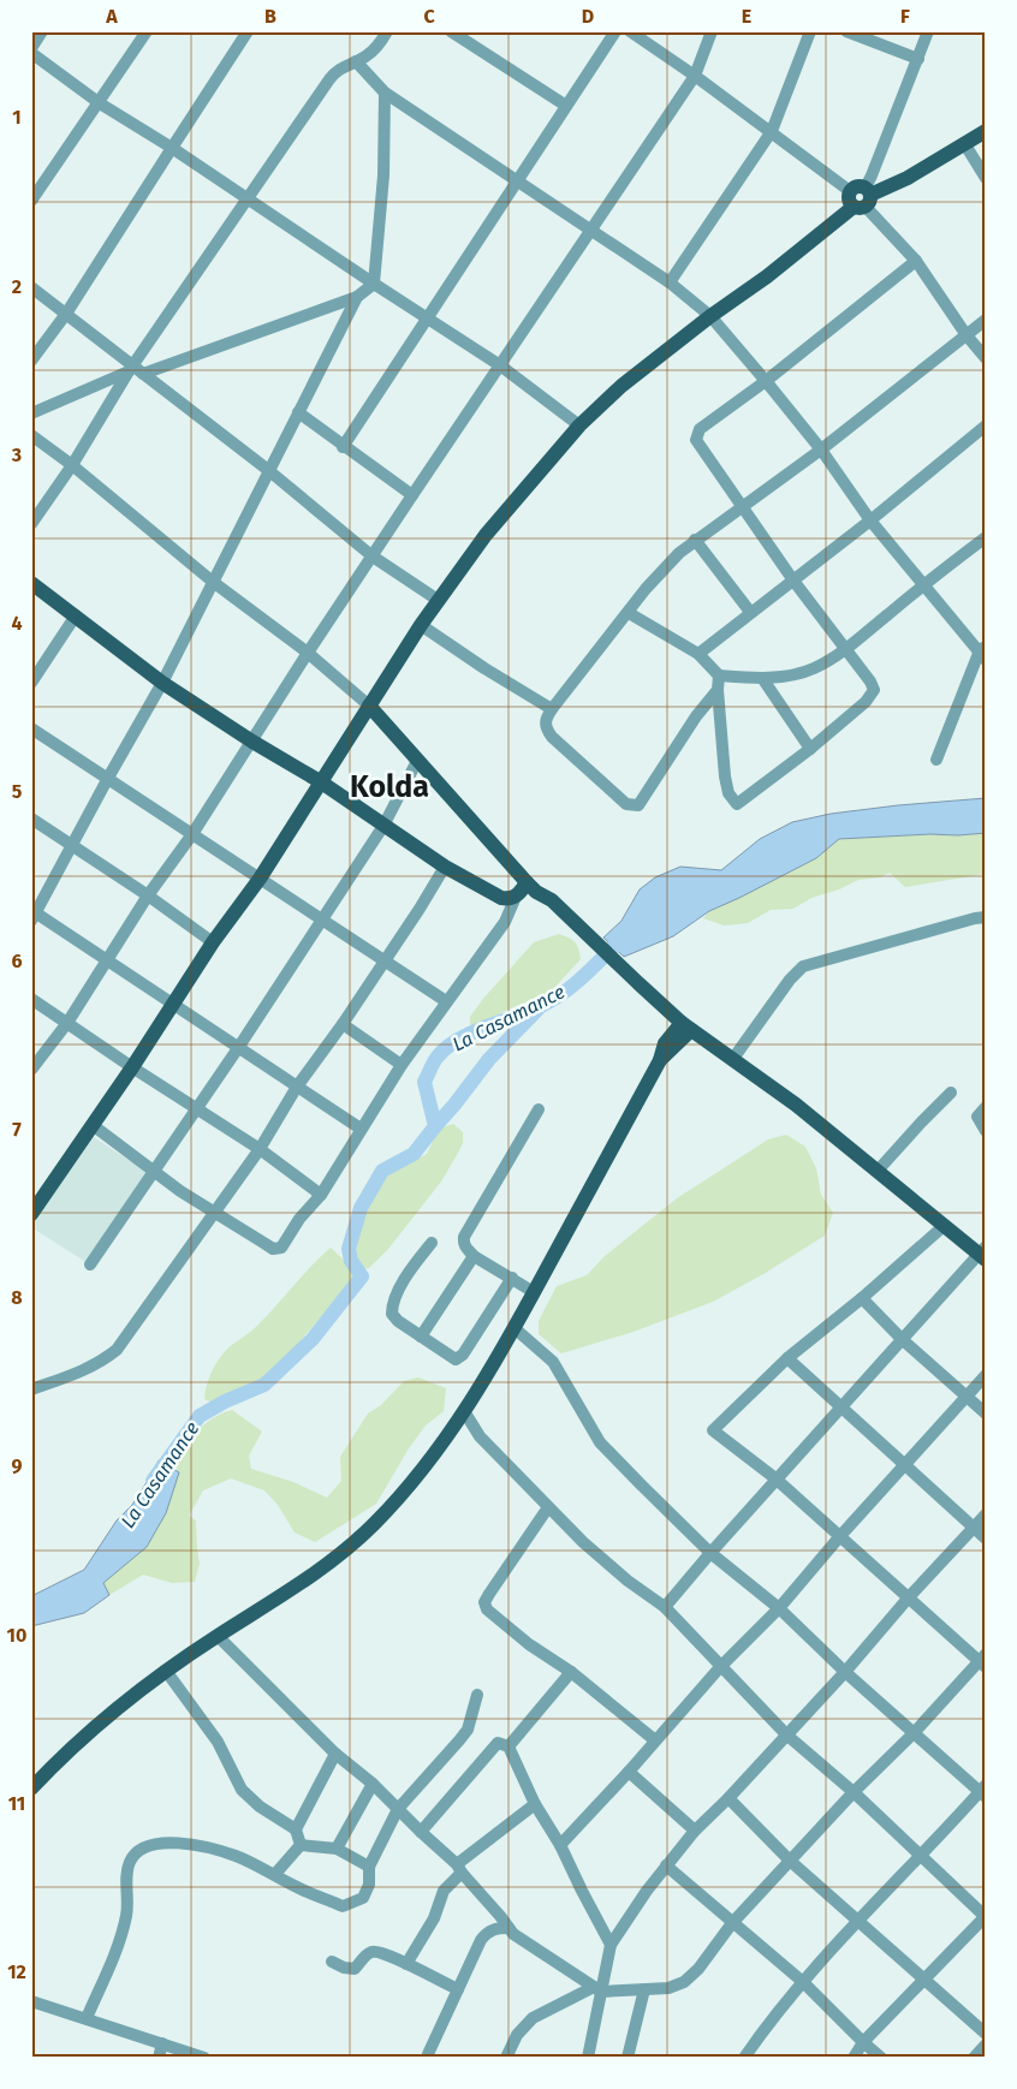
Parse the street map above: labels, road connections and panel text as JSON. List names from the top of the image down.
{
  "districts": ["Kolda"],
  "water": ["La Casamance"],
  "grid": {
    "columns": [
      "A",
      "B",
      "C",
      "D",
      "E",
      "F"
    ],
    "rows": [
      "1",
      "2",
      "3",
      "4",
      "5",
      "6",
      "7",
      "8",
      "9",
      "10",
      "11",
      "12"
    ]
  }
}
